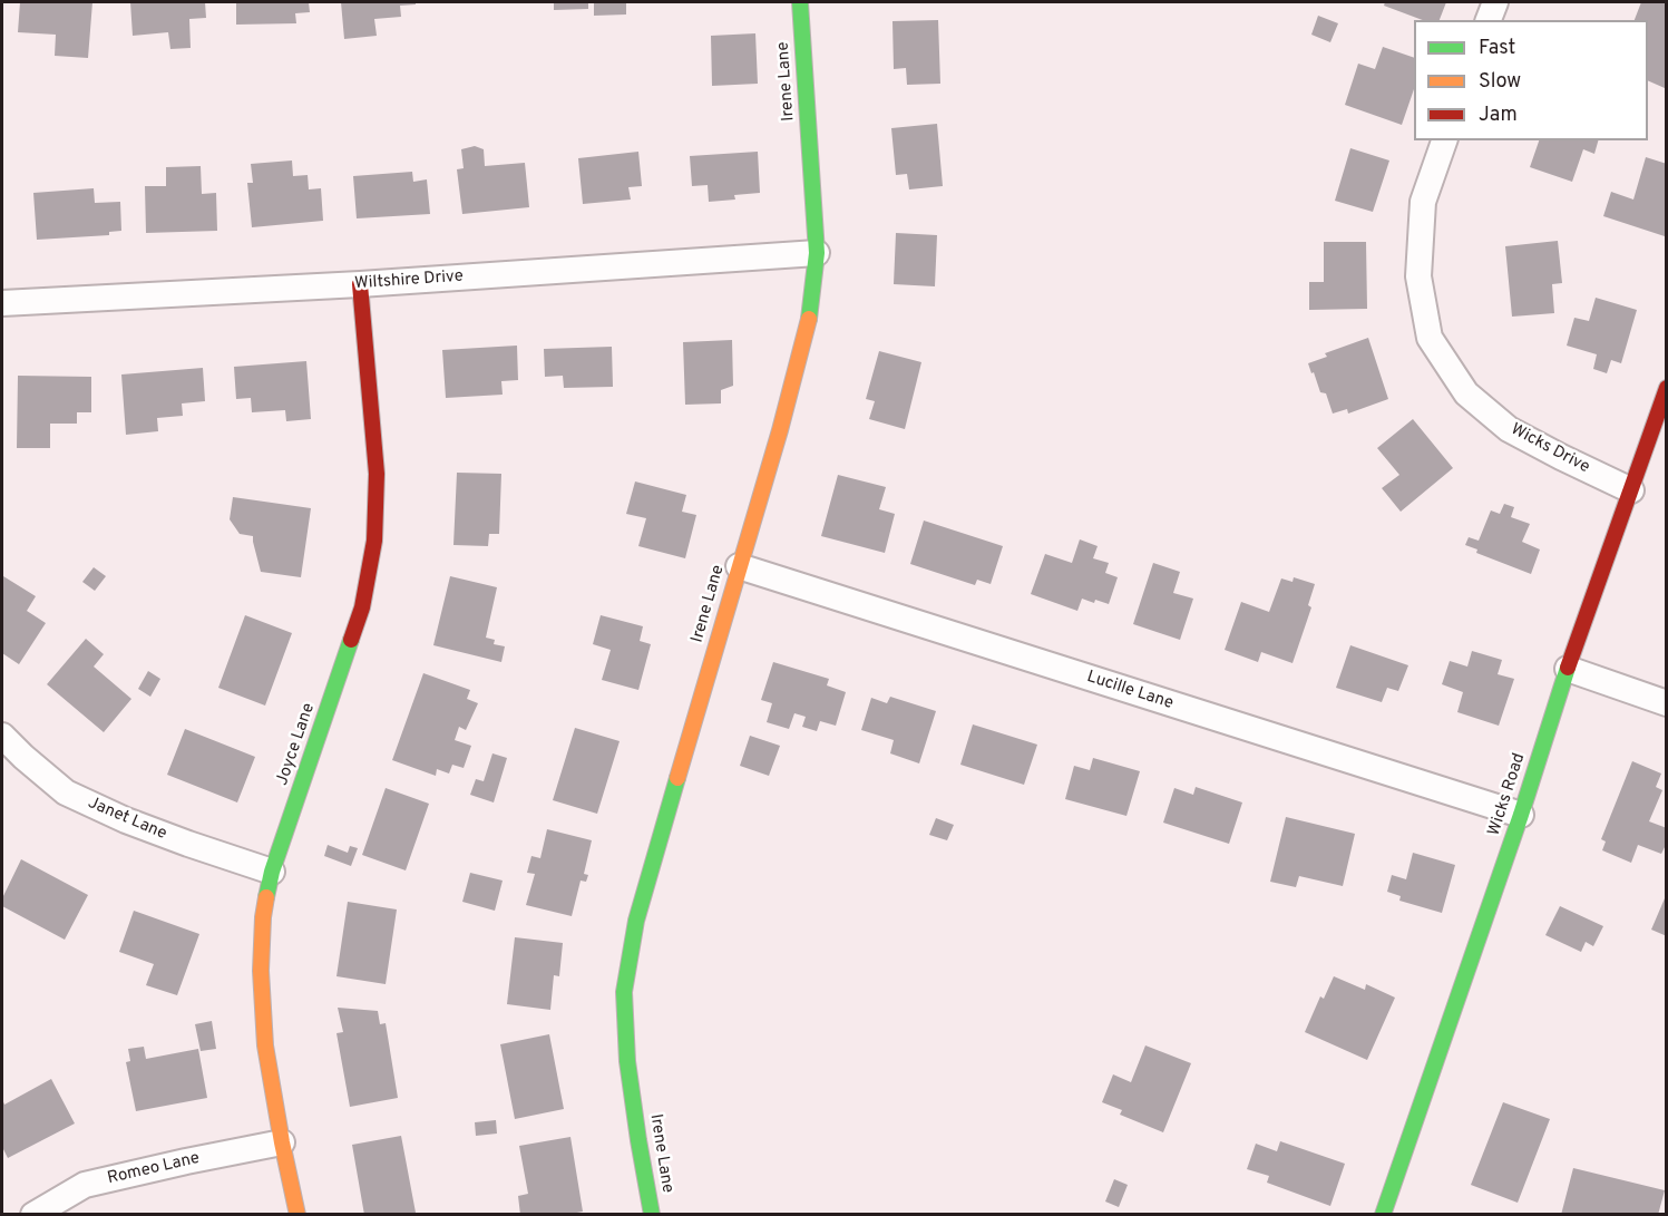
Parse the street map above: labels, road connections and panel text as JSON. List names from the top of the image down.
{
  "streets": {
    "street": [
      "Irene Lane",
      "Wiltshire Drive",
      "Wicks Drive",
      "Lucille Lane",
      "Joyce Lane",
      "Wicks Road",
      "Janet Lane",
      "Romeo Lane"
    ]
  },
  "crossings": [
    ["Irene Lane", "Wiltshire Drive"],
    ["Irene Lane", "Lucille Lane"],
    ["Wiltshire Drive", "Joyce Lane"],
    ["Wicks Drive", "Wicks Road"],
    ["Lucille Lane", "Wicks Road"],
    ["Joyce Lane", "Janet Lane"],
    ["Joyce Lane", "Romeo Lane"]
  ],
  "legend": ["Fast", "Slow", "Jam"]
}
